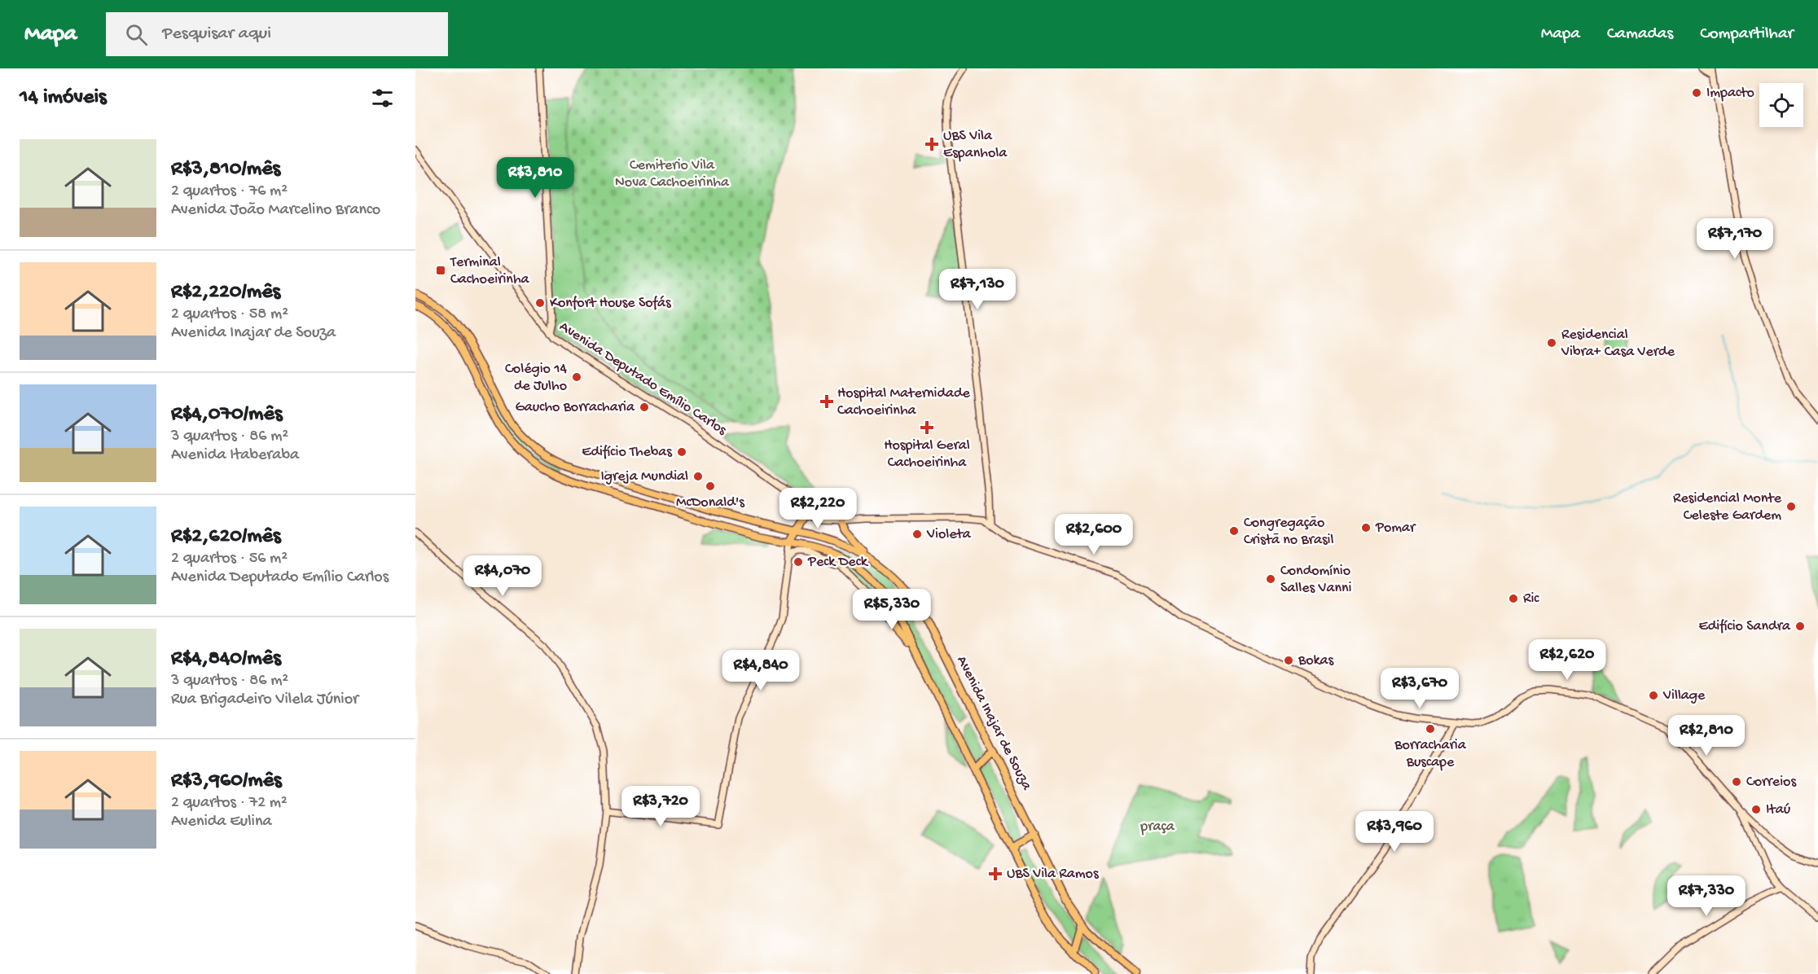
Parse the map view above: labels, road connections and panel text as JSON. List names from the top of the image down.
{
  "streets": {
    "main road": ["Avenida Deputado Emílio Carlos", "Avenida Inajar de Souza"]
  },
  "parks": ["Cemiterio Vila Nova Cachoeirinha", "praça"],
  "places": {
    "other": [
      "Impacto",
      "Konfort House Sofás",
      "Residencial Vibra+ Casa Verde",
      "Colégio 14 de Julho",
      "Gaucho Borracharia",
      "Edifício Thebas",
      "Igreja Mundial",
      "McDonald's",
      "Residencial Monte Celeste Gardem",
      "Pomar",
      "Congregação Cristã no Brasil",
      "Violeta",
      "Peck Deck",
      "Condomínio Salles Vanni",
      "Ric",
      "Edifício Sandra",
      "Bokas",
      "Village",
      "Borracharia Buscape",
      "Correios",
      "Itaú"
    ],
    "health": [
      "UBS Vila Espanhola",
      "Hospital Maternidade Cachoeirinha",
      "Hospital Geral Cachoeirinha",
      "UBS Vila Ramos"
    ],
    "transit": ["Terminal Cachoeirinha"]
  },
  "page": {
    "header": "Mapa",
    "search": "Pesquisar aqui",
    "nav": ["Mapa", "Camadas", "Compartilhar"],
    "heading": "14 imóveis",
    "list": [
      {
        "name": "R$3,810/mês",
        "note": "2 quartos · 76 m² · Avenida João Marcelino Branco"
      },
      {
        "name": "R$2,220/mês",
        "note": "2 quartos · 58 m² · Avenida Inajar de Souza"
      },
      {
        "name": "R$4,070/mês",
        "note": "3 quartos · 86 m² · Avenida Itaberaba"
      },
      {
        "name": "R$2,620/mês",
        "note": "2 quartos · 56 m² · Avenida Deputado Emílio Carlos"
      },
      {
        "name": "R$4,840/mês",
        "note": "3 quartos · 86 m² · Rua Brigadeiro Vilela Júnior"
      },
      {
        "name": "R$3,960/mês",
        "note": "2 quartos · 72 m² · Avenida Eulina"
      }
    ],
    "price": [
      "R$3,810",
      "R$7,170",
      "R$7,130",
      "R$2,220",
      "R$2,600",
      "R$4,070",
      "R$5,330",
      "R$2,620",
      "R$4,840",
      "R$3,670",
      "R$2,810",
      "R$3,720",
      "R$3,960",
      "R$7,330"
    ]
  }
}
